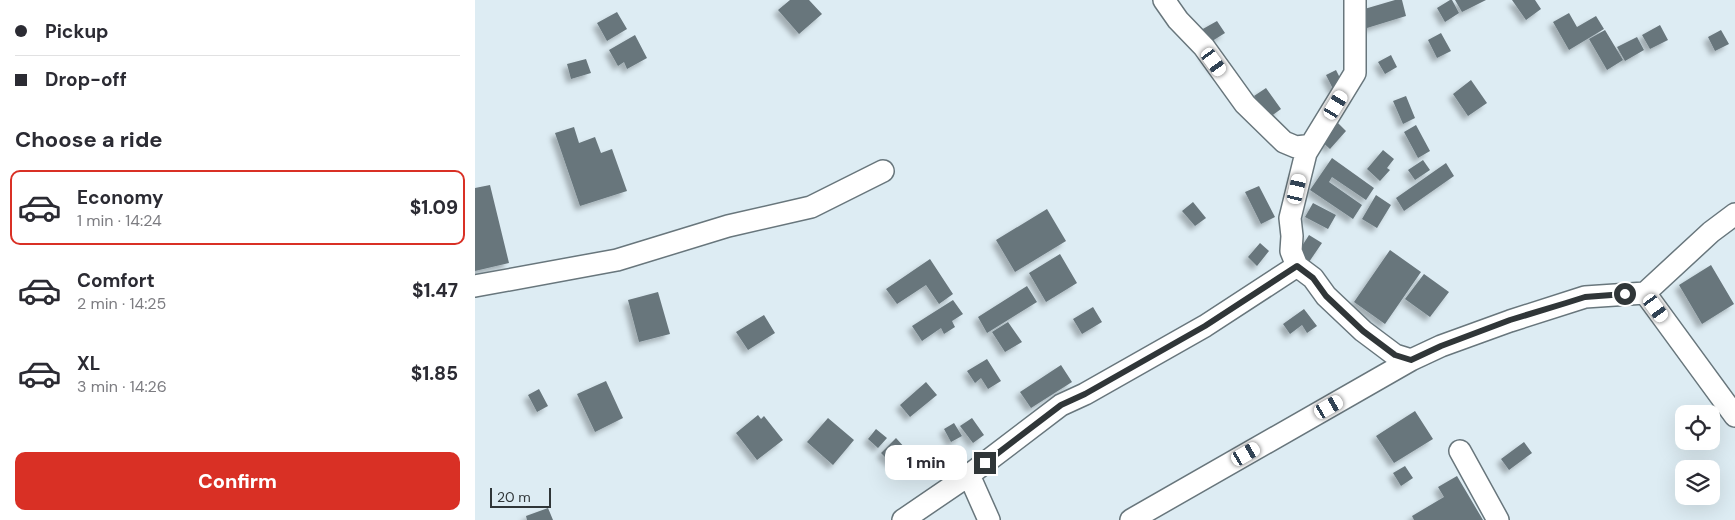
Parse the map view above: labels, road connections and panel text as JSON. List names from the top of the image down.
{
  "scale_bar": "20 m",
  "page": {
    "banner": ["Pickup", "Drop-off"],
    "heading": "Choose a ride",
    "list": [
      {
        "name": "Economy",
        "note": "1 min · 14:24",
        "value": "$1.09"
      },
      {
        "name": "Comfort",
        "note": "2 min · 14:25",
        "value": "$1.47"
      },
      {
        "name": "XL",
        "note": "3 min · 14:26",
        "value": "$1.85"
      }
    ],
    "buttons": "Confirm",
    "bubble": "1 min",
    "scale": "20 m"
  }
}
